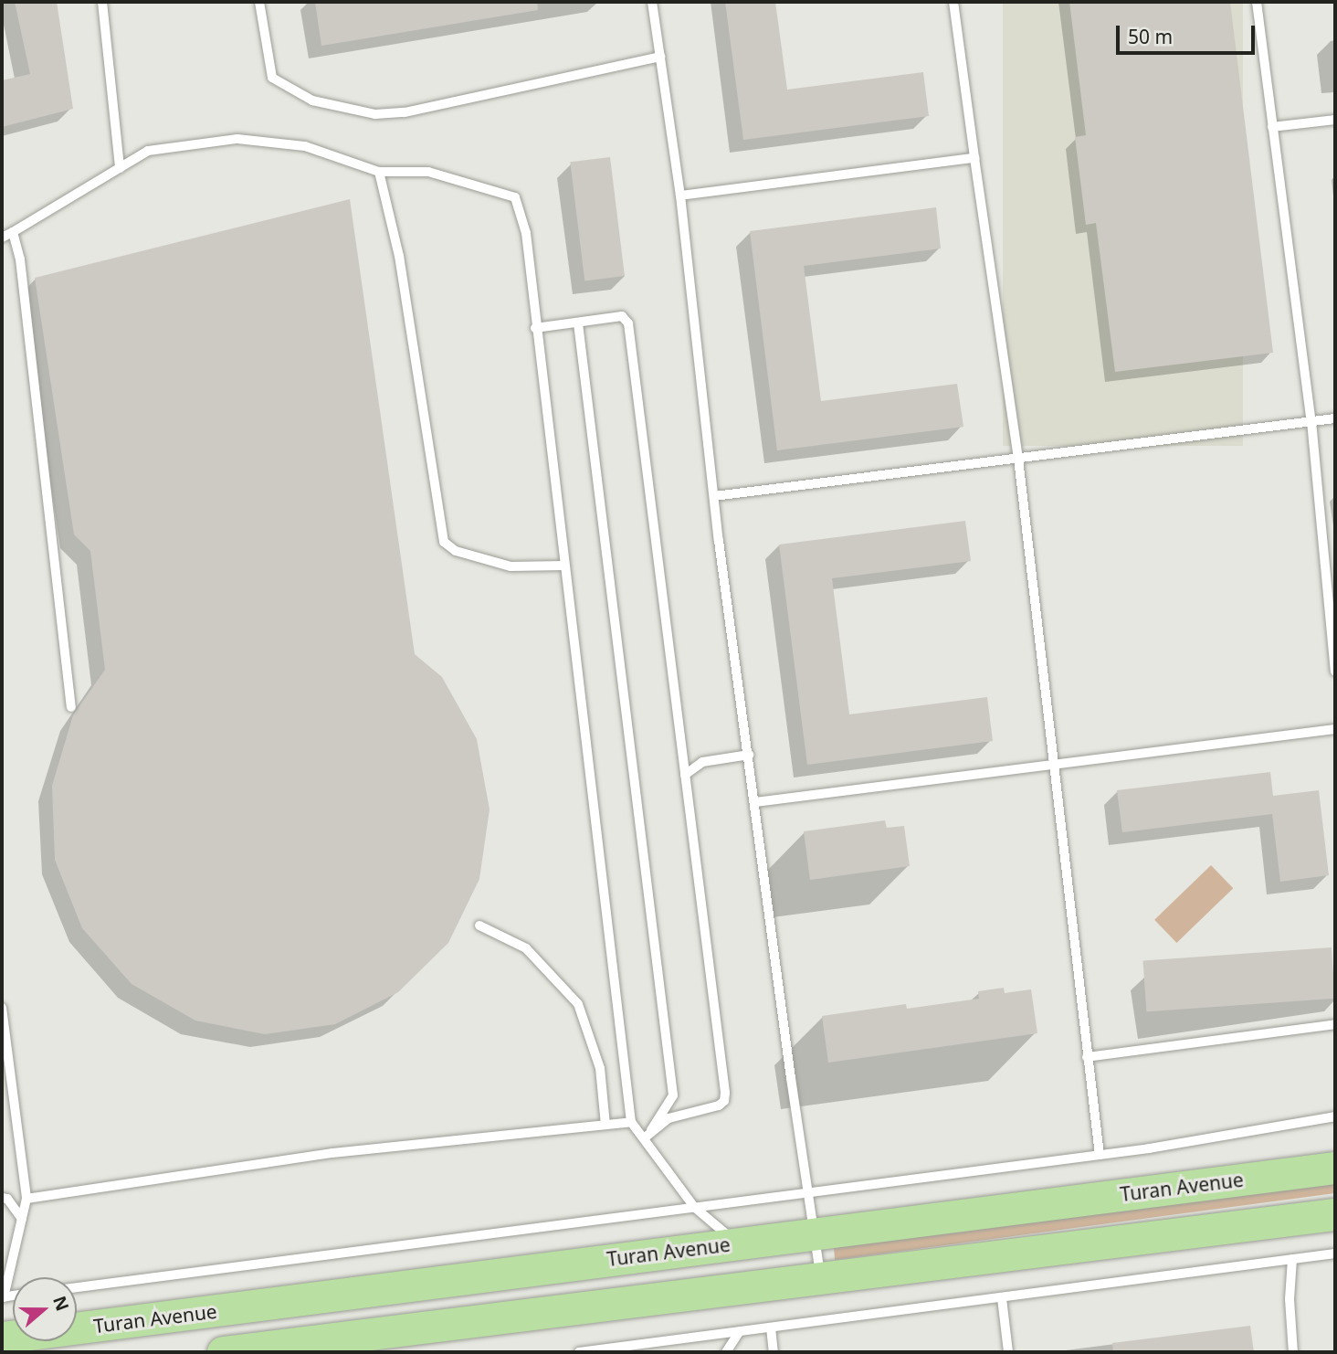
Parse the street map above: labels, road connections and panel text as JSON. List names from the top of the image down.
{
  "streets": {
    "main road": ["Turan Avenue"]
  },
  "scale_bar": "50 m",
  "north": "right"
}
